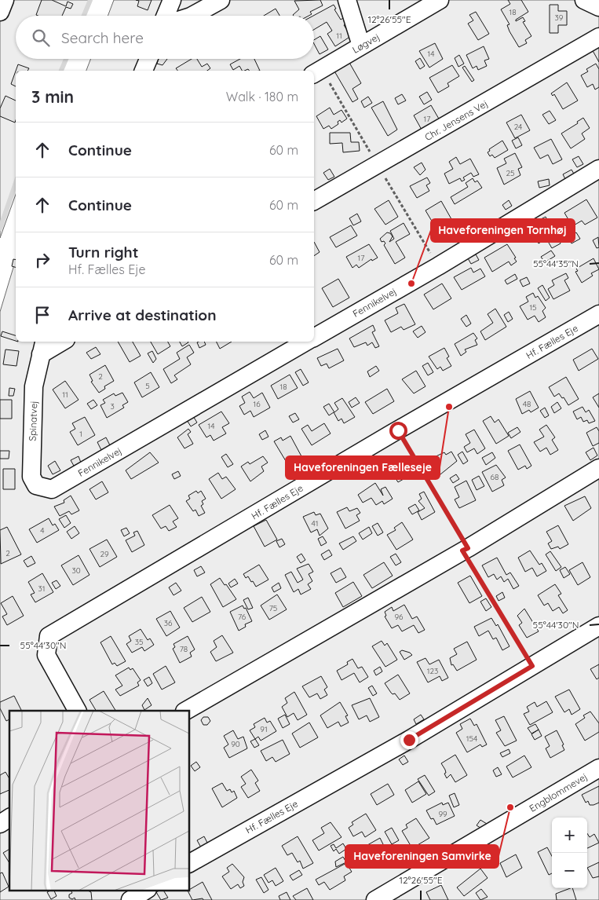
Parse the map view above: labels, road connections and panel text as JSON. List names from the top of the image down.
{
  "streets": {
    "lane": [
      "Løgvej",
      "Chr. Jensens Vej",
      "Fennikelvej",
      "Hf. Fælles Eje",
      "Spinatvej",
      "Engblommevej"
    ]
  },
  "crossings": [
    ["Fennikelvej", "Spinatvej"]
  ],
  "places": ["Haveforeningen Tornhøj", "Haveforeningen Fælleseje", "Haveforeningen Samvirke"],
  "house_numbers": [
    "18",
    "39",
    "11",
    "14",
    "17",
    "24",
    "25",
    "17",
    "15",
    "2",
    "5",
    "18",
    "11",
    "16",
    "48",
    "3",
    "14",
    "1",
    "68",
    "41",
    "4",
    "2",
    "29",
    "30",
    "31",
    "75",
    "76",
    "96",
    "36",
    "35",
    "78",
    "123",
    "91",
    "154",
    "90",
    "99"
  ],
  "page": {
    "search": "Search here",
    "heading": ["3 min", "Walk · 180 m"],
    "list": [
      ["Continue", "60 m"],
      ["Continue", "60 m"],
      ["Turn right", "Hf. Fælles Eje", "60 m"],
      "Arrive at destination"
    ],
    "map_buttons": ["+", "−"]
  },
  "coordinates": ["12°26'55\"E", "55°44'35\"N", "55°44'30\"N"]
}
